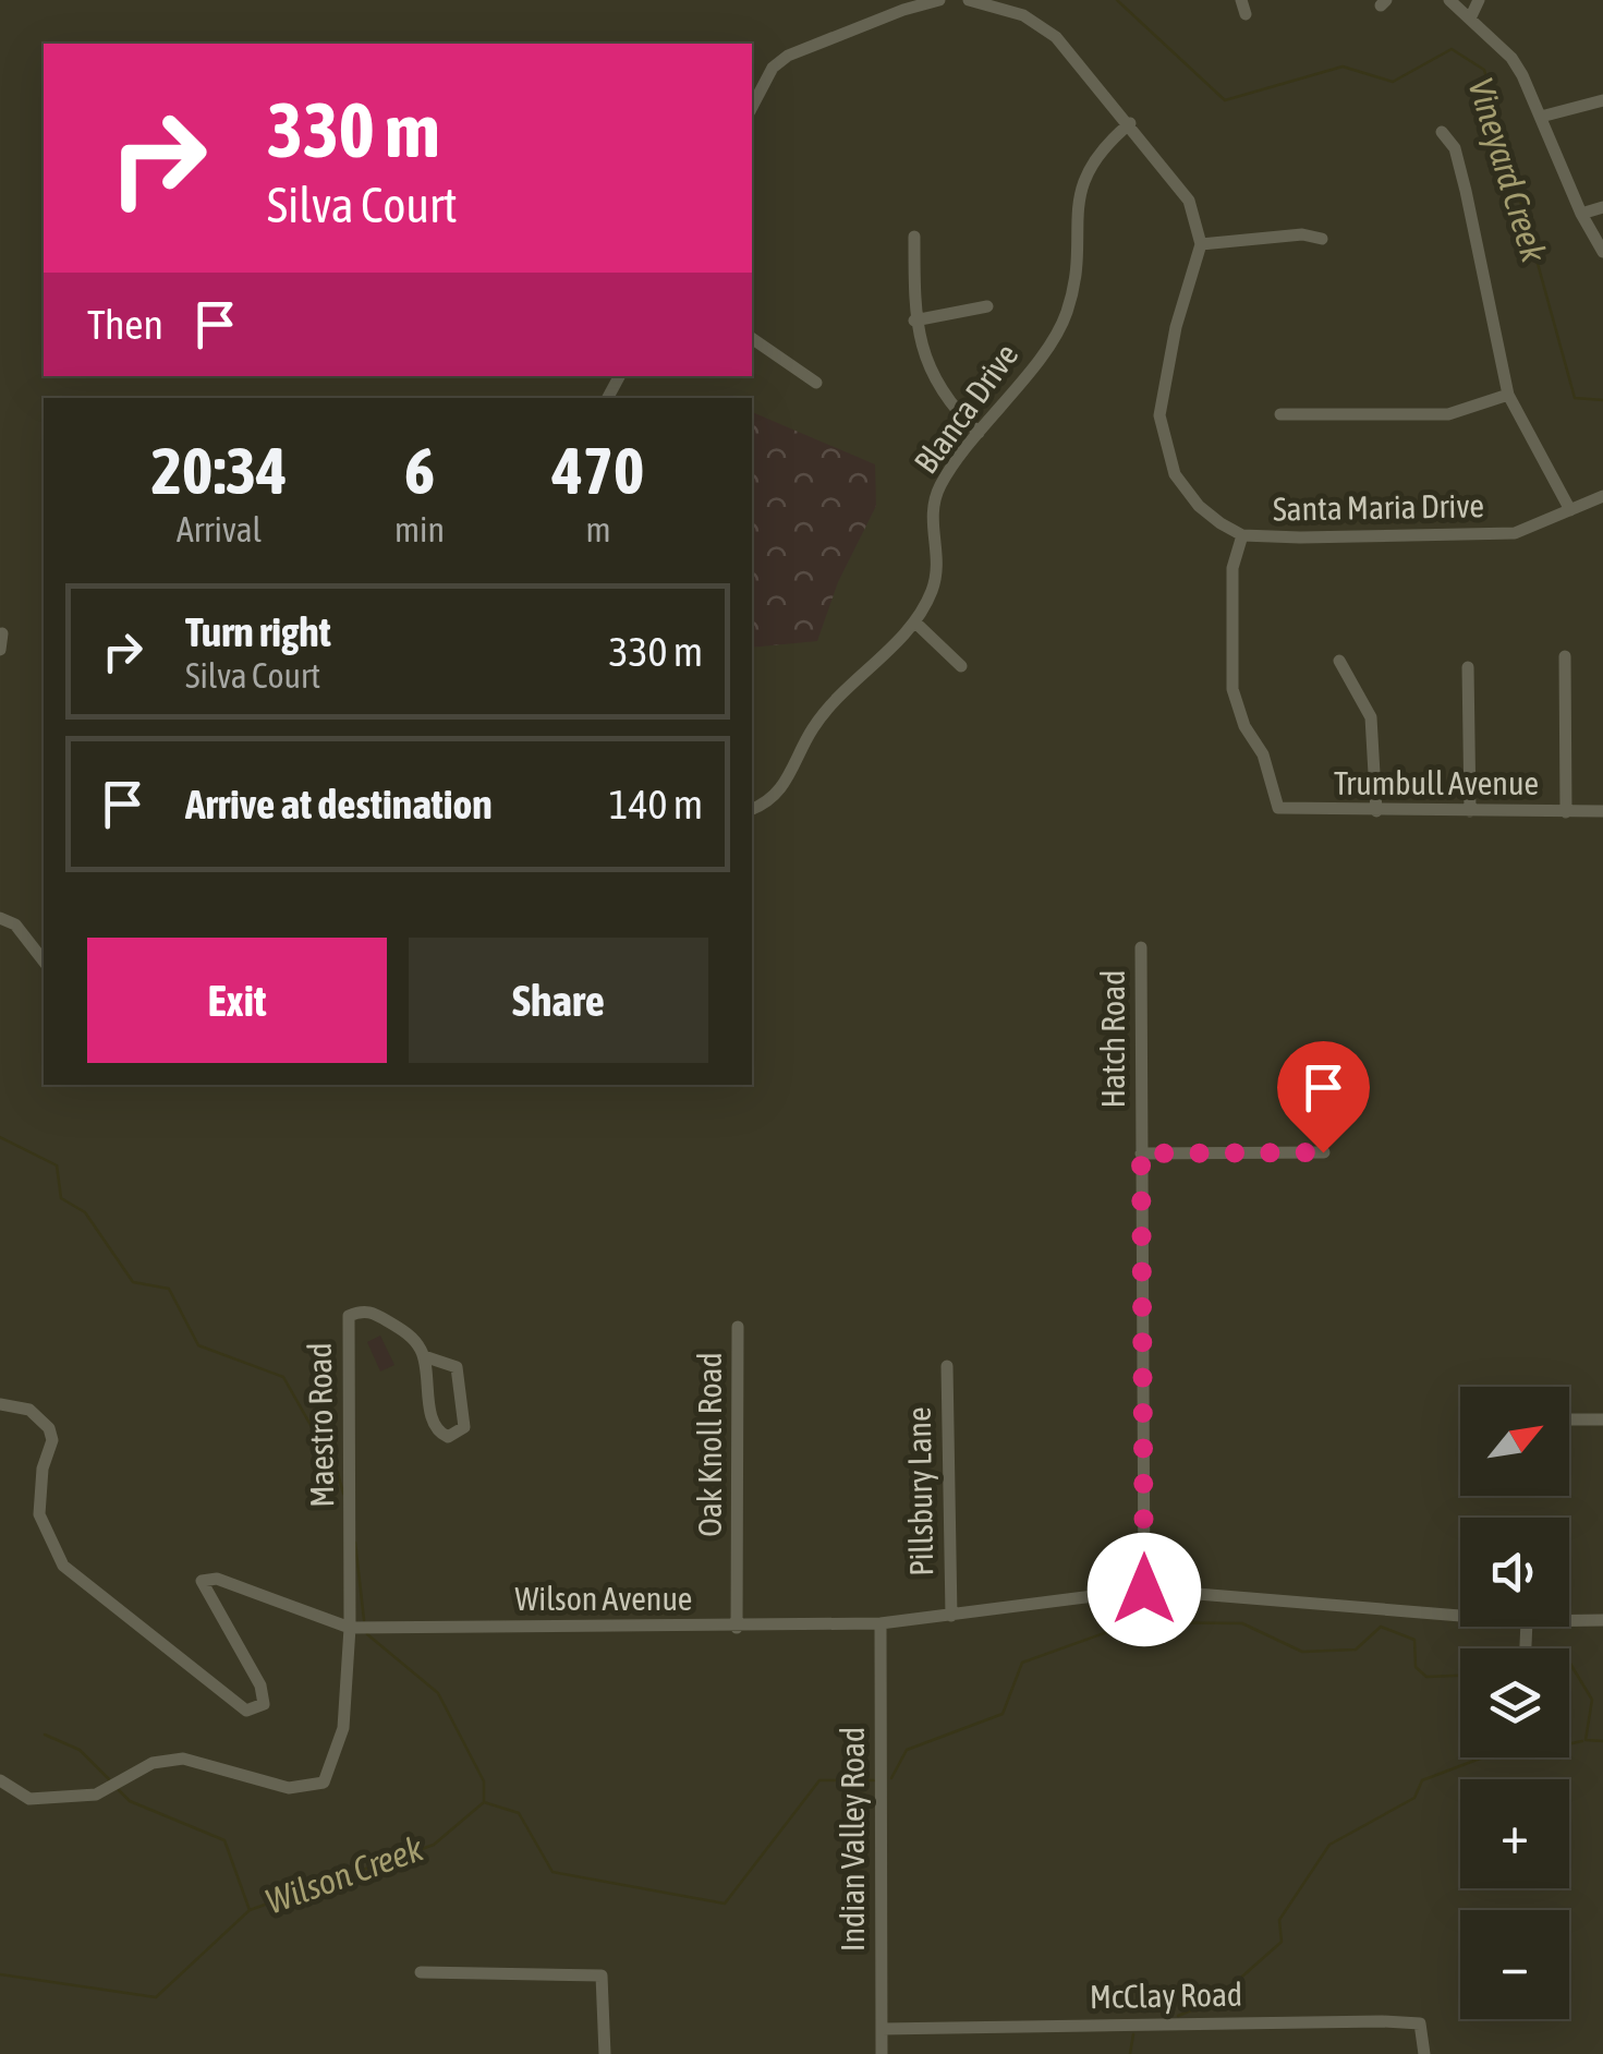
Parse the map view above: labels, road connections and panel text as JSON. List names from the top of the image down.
{
  "streets": {
    "street": [
      "Blanca Drive",
      "Santa Maria Drive",
      "Trumbull Avenue",
      "Hatch Road",
      "Maestro Road",
      "Oak Knoll Road",
      "Pillsbury Lane",
      "Wilson Avenue",
      "Indian Valley Road",
      "McClay Road"
    ]
  },
  "crossings": [
    ["Santa Maria Drive", "Trumbull Avenue"],
    ["Hatch Road", "Wilson Avenue"],
    ["Maestro Road", "Wilson Avenue"],
    ["Oak Knoll Road", "Wilson Avenue"],
    ["Pillsbury Lane", "Wilson Avenue"],
    ["Wilson Avenue", "Indian Valley Road"],
    ["Indian Valley Road", "McClay Road"]
  ],
  "water": ["Vineyard Creek", "Wilson Creek"],
  "north": "top right",
  "page": {
    "turn": ["330 m", "Silva Court"],
    "then": "Then",
    "eta": [
      "20:34",
      "Arrival",
      "6",
      "min",
      "470",
      "m"
    ],
    "list": [
      {
        "name": "Turn right",
        "note": "Silva Court",
        "value": "330 m"
      },
      {
        "name": "Arrive at destination",
        "value": "140 m"
      }
    ],
    "buttons": ["Exit", "Share"],
    "map_buttons": ["+", "−"]
  }
}
